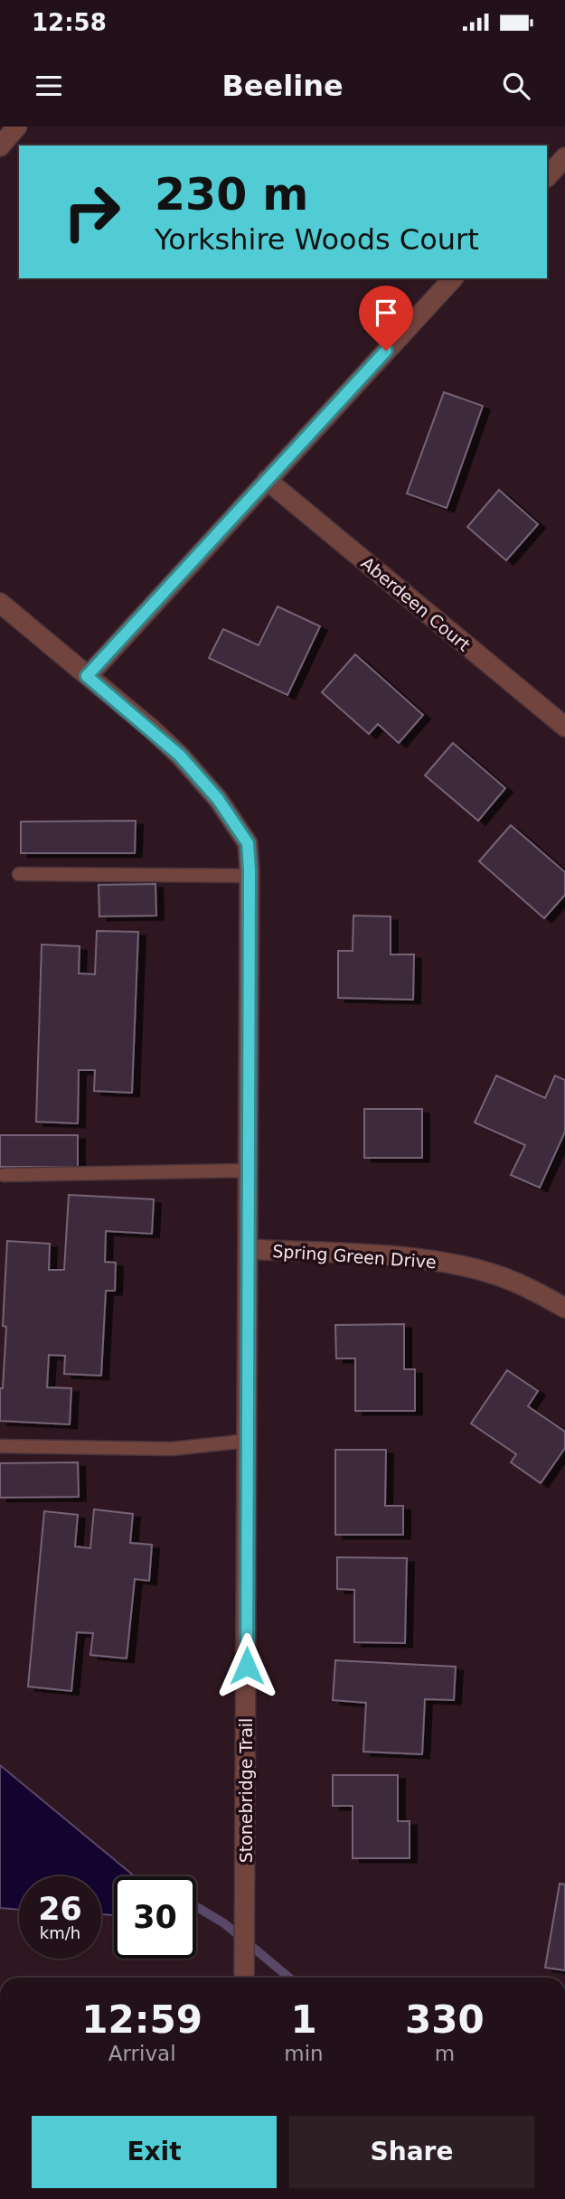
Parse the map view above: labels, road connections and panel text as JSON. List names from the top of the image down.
{
  "streets": {
    "street": ["Aberdeen Court", "Spring Green Drive", "Stonebridge Trail"]
  },
  "crossings": [
    ["Spring Green Drive", "Stonebridge Trail"]
  ],
  "page": {
    "status": "12:58",
    "header": "Beeline",
    "turn": ["230 m", "Yorkshire Woods Court"],
    "speed": "26 km/h",
    "limit": "30",
    "eta": [
      "12:59",
      "Arrival",
      "1",
      "min",
      "330",
      "m"
    ],
    "buttons": ["Exit", "Share"]
  }
}
